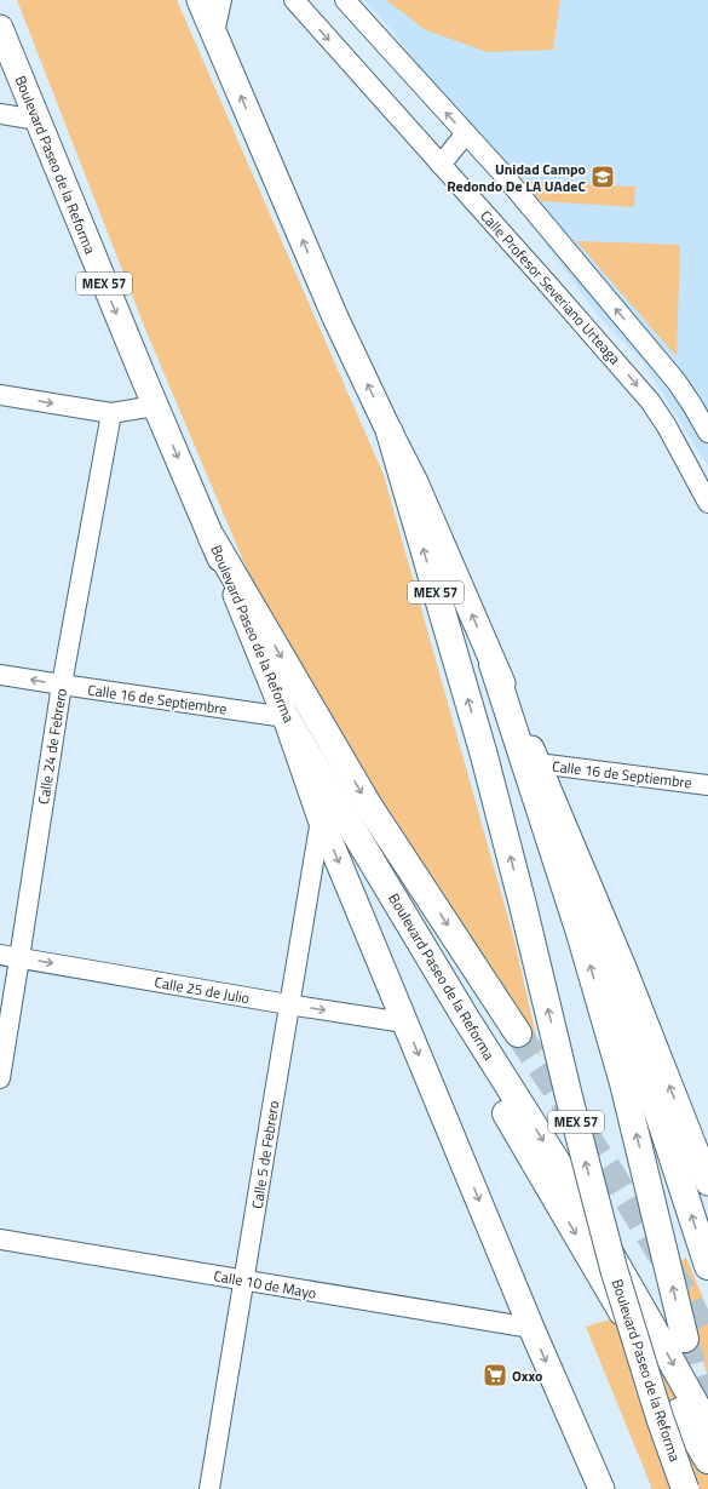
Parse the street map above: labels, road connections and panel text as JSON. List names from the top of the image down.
{
  "streets": {
    "highway": ["Boulevard Paseo de la Reforma", "MEX 57"],
    "street": [
      "Calle Profesor Severiano Urteaga",
      "Calle 16 de Septiembre",
      "Calle 24 de Febrero",
      "Calle 25 de Julio",
      "Calle 5 de Febrero",
      "Calle 10 de Mayo"
    ]
  },
  "crossings": [
    ["Boulevard Paseo de la Reforma", "Calle 16 de Septiembre"],
    ["Calle 16 de Septiembre", "Calle 24 de Febrero"],
    ["Calle 24 de Febrero", "Calle 25 de Julio"],
    ["Calle 25 de Julio", "Calle 5 de Febrero"],
    ["Calle 5 de Febrero", "Calle 10 de Mayo"]
  ],
  "one_way": ["Calle 25 de Julio"],
  "places": {
    "school or university": ["Unidad Campo Redondo De LA UAdeC"],
    "supermarket": ["Oxxo"]
  }
}
